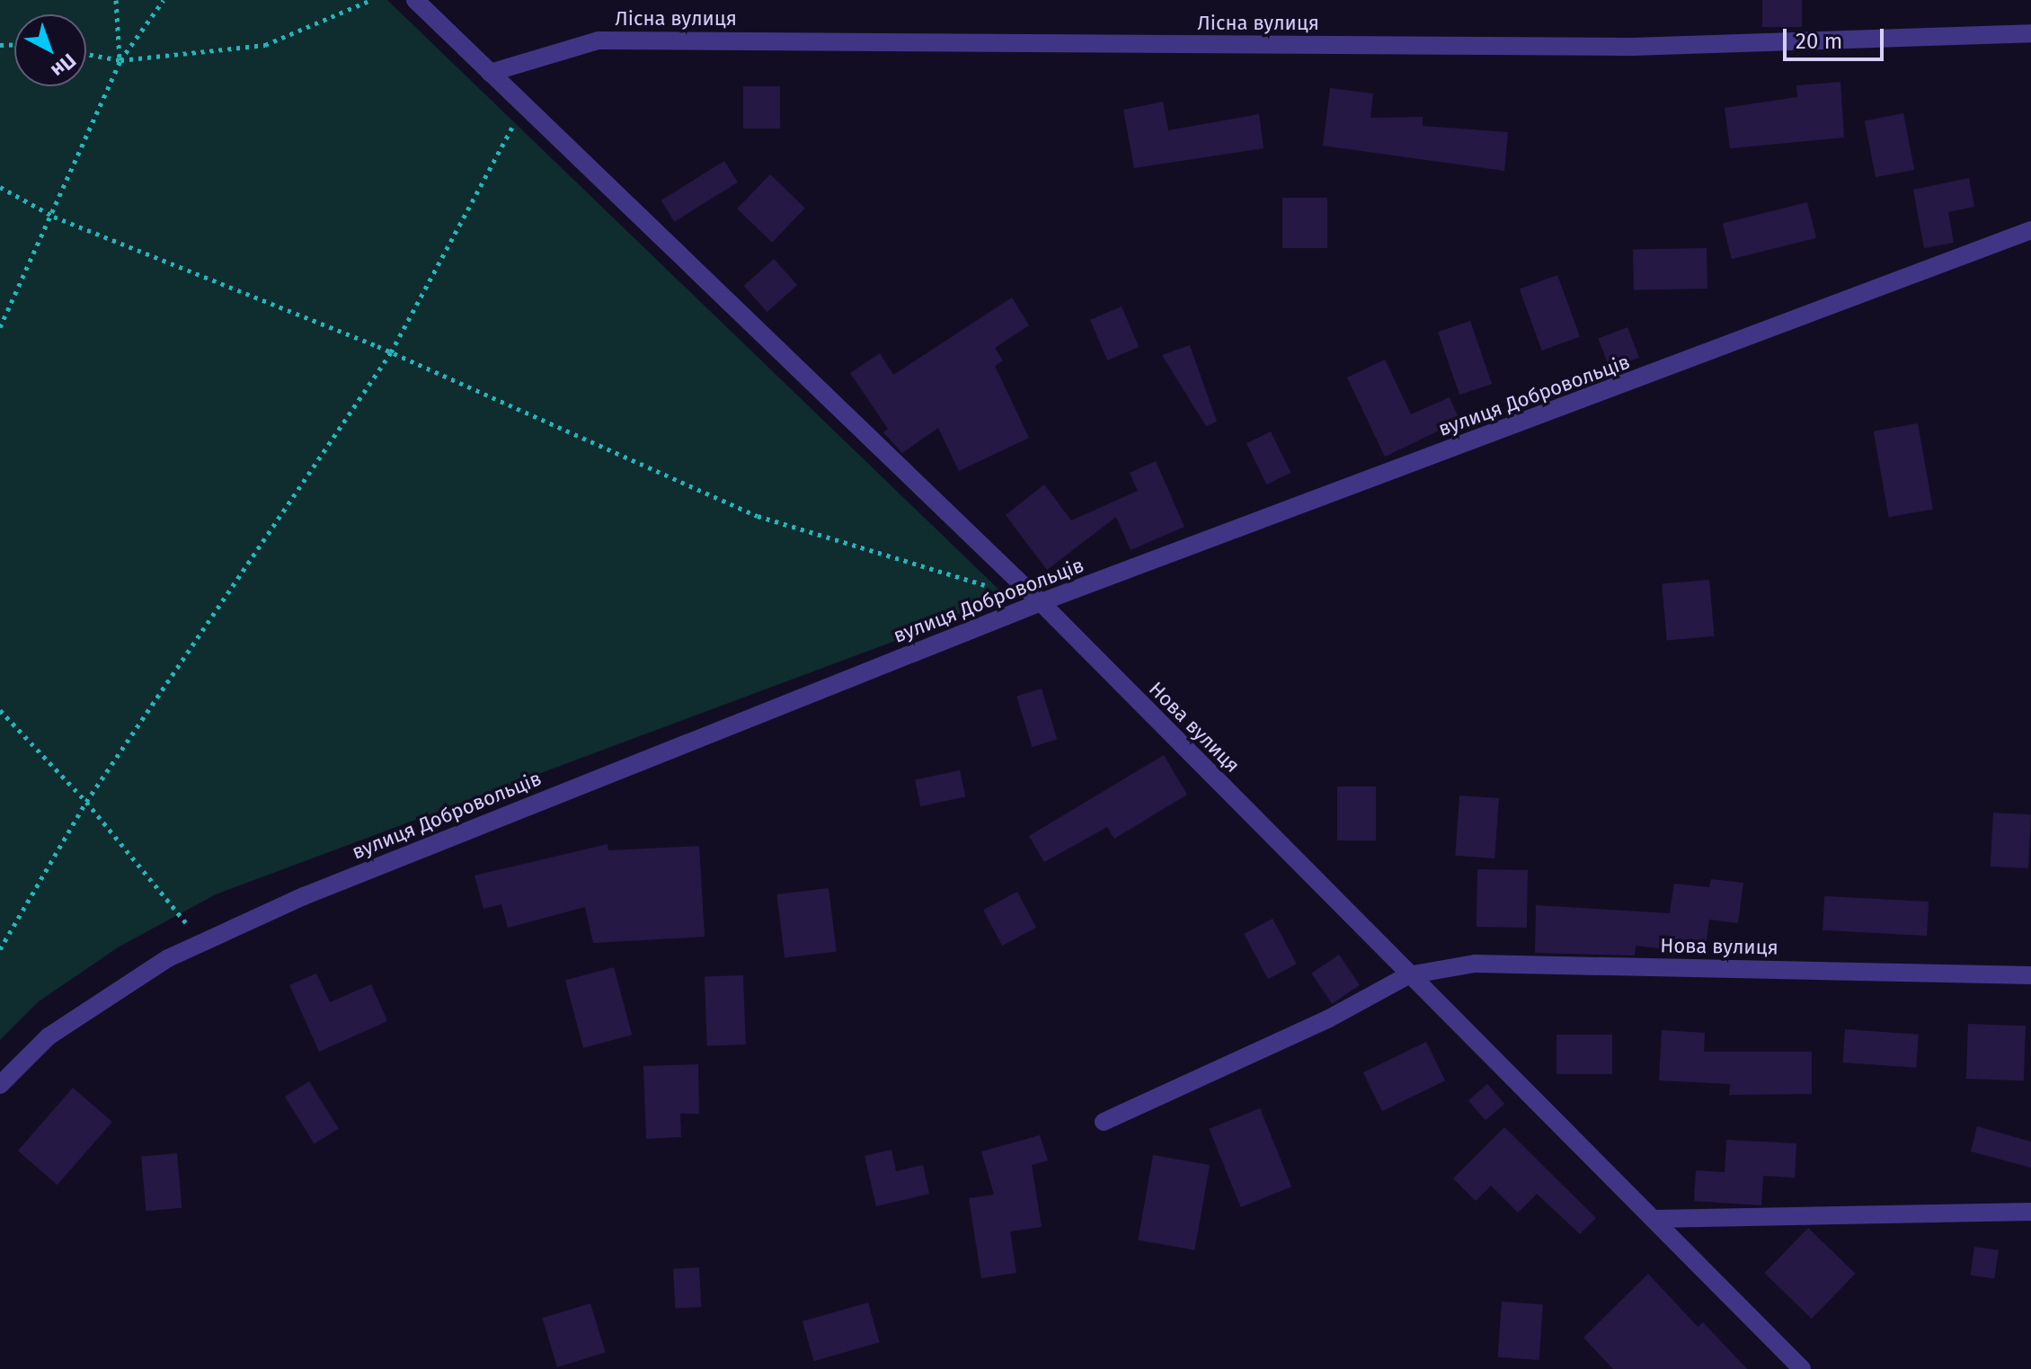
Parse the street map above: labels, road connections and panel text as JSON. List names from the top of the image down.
{
  "streets": {
    "street": ["Лісна вулиця", "вулиця Добровольців", "Нова вулиця"]
  },
  "crossings": [
    ["вулиця Добровольців", "Нова вулиця"]
  ],
  "scale_bar": "20 m",
  "north": "bottom right"
}
